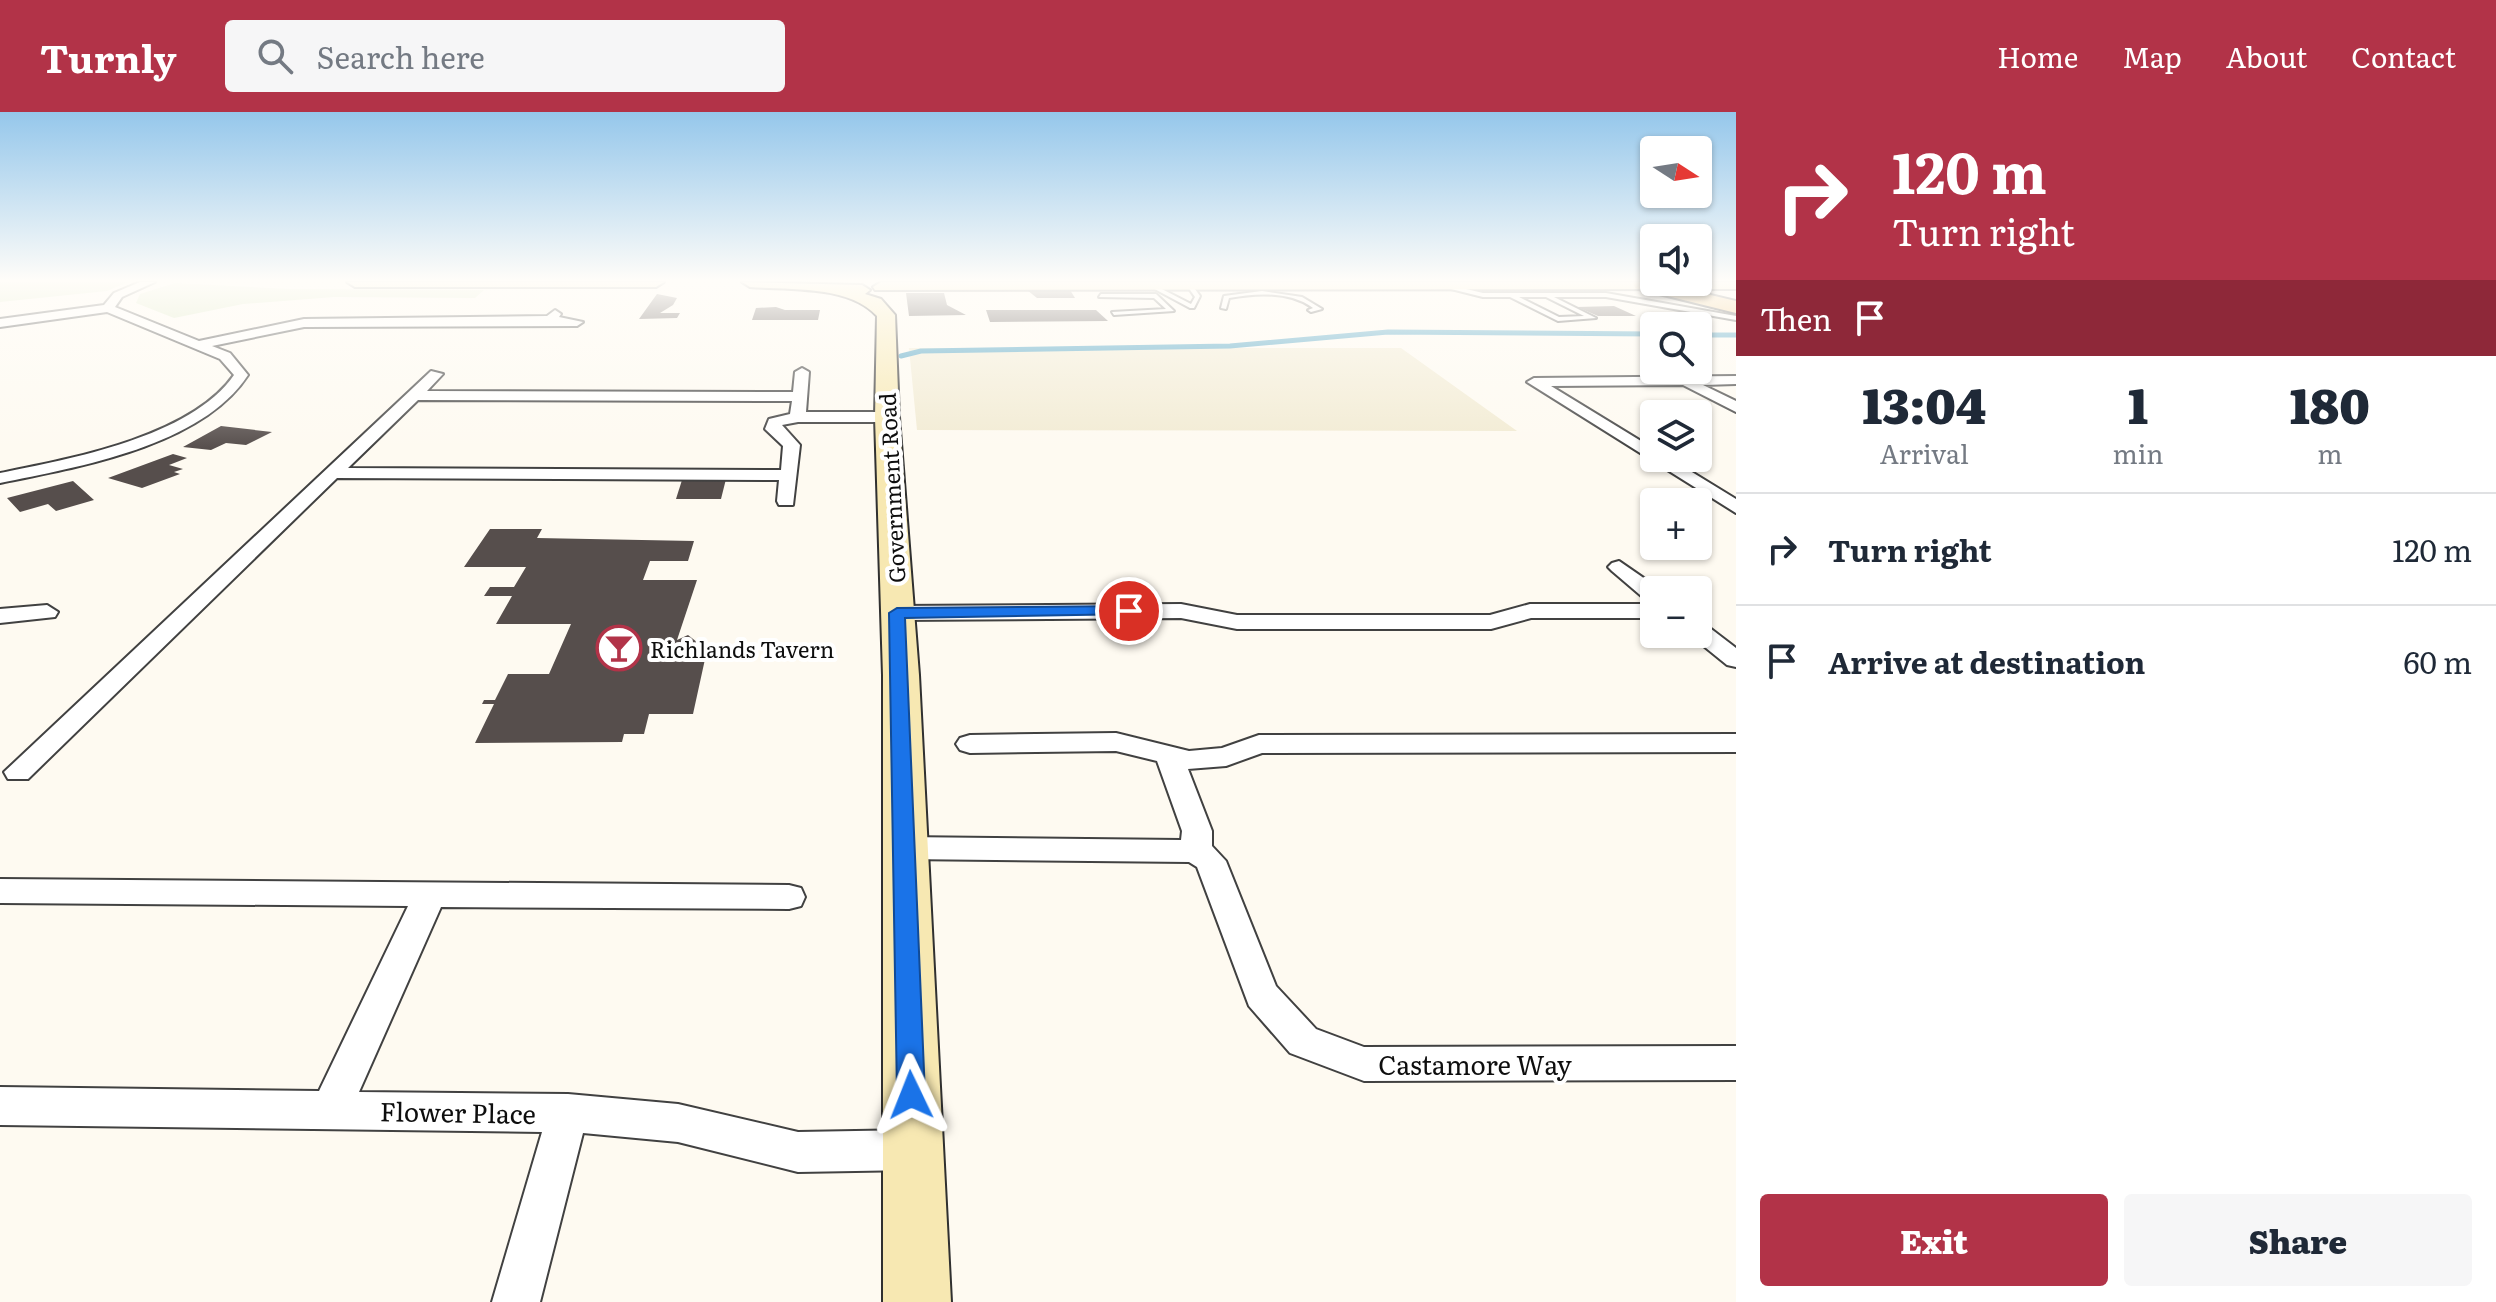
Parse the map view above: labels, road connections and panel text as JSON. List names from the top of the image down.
{
  "streets": {
    "main road": ["Government Road"],
    "street": ["Castamore Way", "Flower Place"]
  },
  "crossings": [
    ["Government Road", "Flower Place"]
  ],
  "places": {
    "bar": ["Richlands Tavern"]
  },
  "north": "right",
  "page": {
    "header": "Turnly",
    "search": "Search here",
    "nav": [
      "Home",
      "Map",
      "About",
      "Contact"
    ],
    "turn": ["120 m", "Turn right"],
    "map_buttons": ["+", "−"],
    "then": "Then",
    "eta": [
      "13:04",
      "Arrival",
      "1",
      "min",
      "180",
      "m"
    ],
    "list": [
      {
        "name": "Turn right",
        "value": "120 m"
      },
      {
        "name": "Arrive at destination",
        "value": "60 m"
      }
    ],
    "buttons": ["Exit", "Share"]
  }
}
